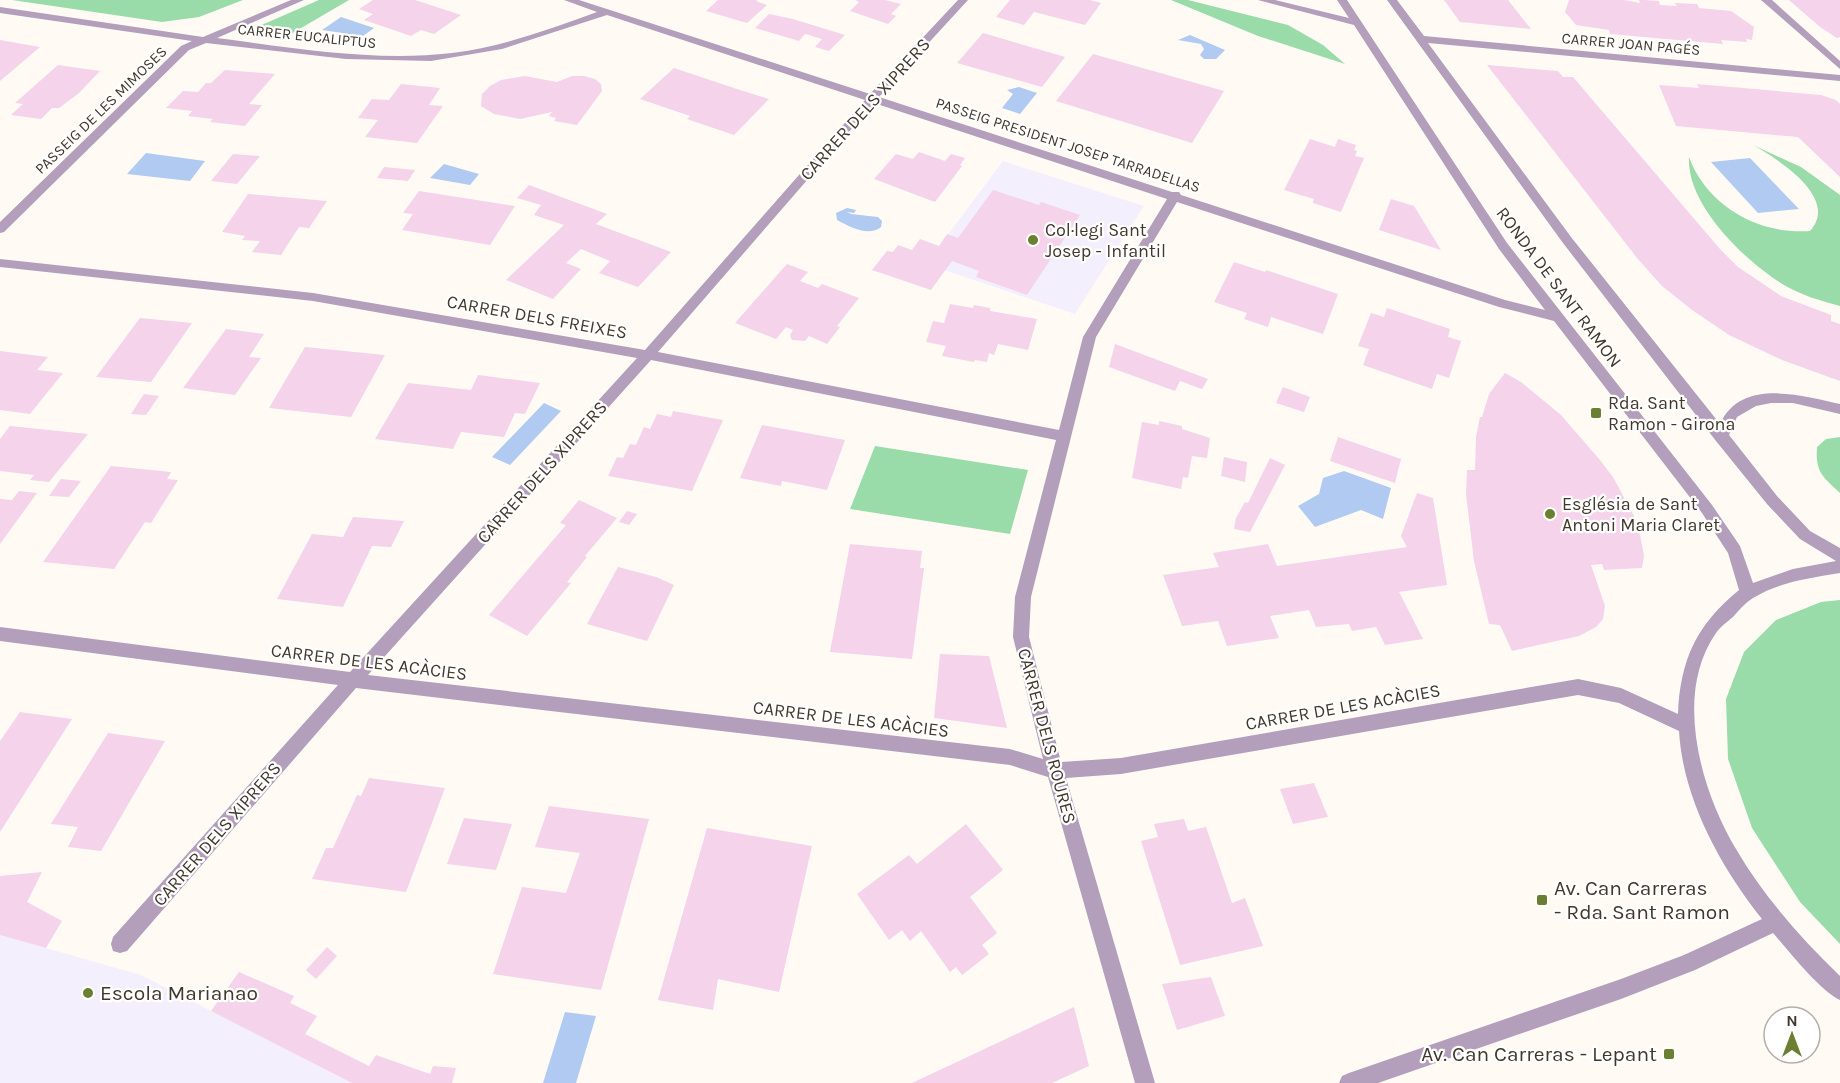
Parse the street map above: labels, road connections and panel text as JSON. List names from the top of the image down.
{
  "streets": {
    "street": [
      "CARRER EUCALIPTUS",
      "CARRER JOAN PAGÉS",
      "CARRER DELS XIPRERS",
      "PASSEIG DE LES MIMOSES",
      "PASSEIG PRESIDENT JOSEP TARRADELLAS",
      "RONDA DE SANT RAMON",
      "CARRER DELS FREIXES",
      "CARRER DE LES ACÀCIES",
      "CARRER DELS ROURES"
    ]
  },
  "crossings": [
    ["CARRER EUCALIPTUS", "PASSEIG DE LES MIMOSES"],
    ["CARRER EUCALIPTUS", "PASSEIG PRESIDENT JOSEP TARRADELLAS"],
    ["CARRER JOAN PAGÉS", "RONDA DE SANT RAMON"],
    ["CARRER DELS XIPRERS", "PASSEIG PRESIDENT JOSEP TARRADELLAS"],
    ["CARRER DELS XIPRERS", "CARRER DELS FREIXES"],
    ["CARRER DELS XIPRERS", "CARRER DE LES ACÀCIES"],
    ["PASSEIG PRESIDENT JOSEP TARRADELLAS", "RONDA DE SANT RAMON"],
    ["PASSEIG PRESIDENT JOSEP TARRADELLAS", "CARRER DELS ROURES"],
    ["CARRER DELS FREIXES", "CARRER DELS ROURES"],
    ["CARRER DE LES ACÀCIES", "CARRER DELS ROURES"]
  ],
  "places": {
    "other": ["Col·legi Sant Josep - Infantil", "Església de Sant Antoni Maria Claret", "Escola Marianao"],
    "transit": ["Rda. Sant Ramon - Girona", "Av. Can Carreras - Rda. Sant Ramon", "Av. Can Carreras - Lepant"]
  },
  "north": "top"
}
